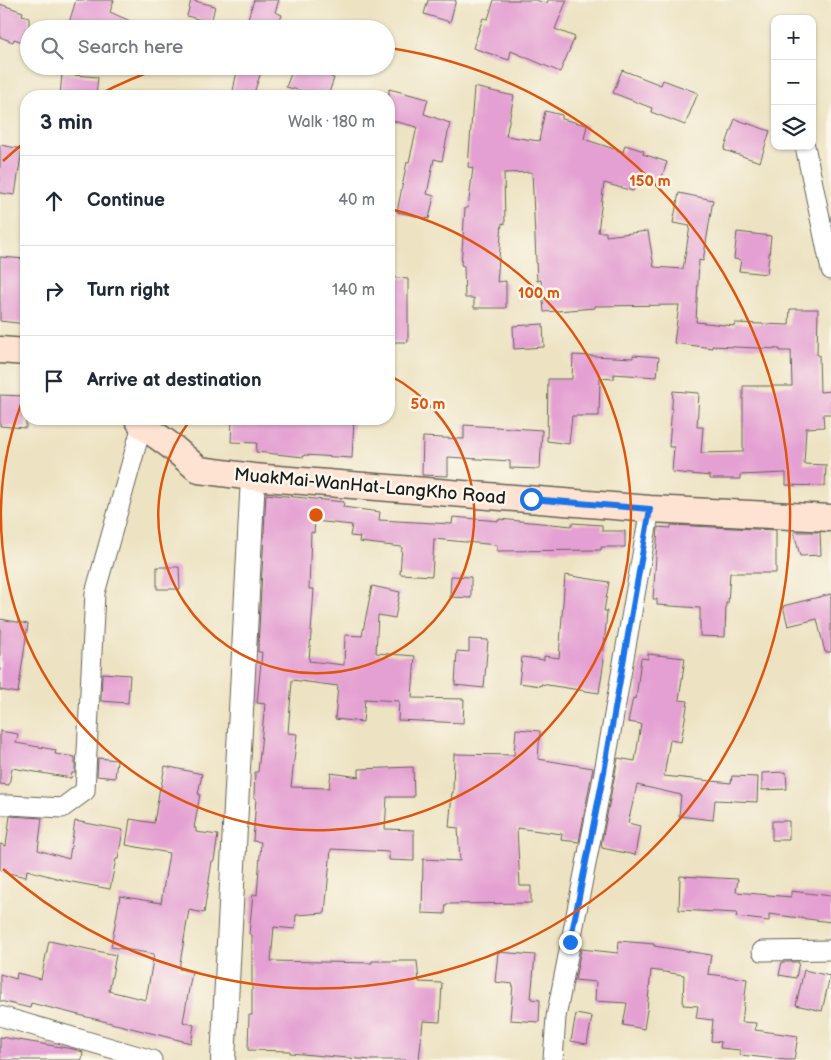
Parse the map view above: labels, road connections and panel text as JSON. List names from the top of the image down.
{
  "streets": {
    "main road": ["MuakMai-WanHat-LangKho Road"]
  },
  "page": {
    "map_buttons": ["+", "−"],
    "search": "Search here",
    "heading": ["3 min", "Walk · 180 m"],
    "list": [
      ["Continue", "40 m"],
      ["Turn right", "140 m"],
      "Arrive at destination"
    ]
  },
  "rings": ["150 m", "100 m", "50 m"]
}
